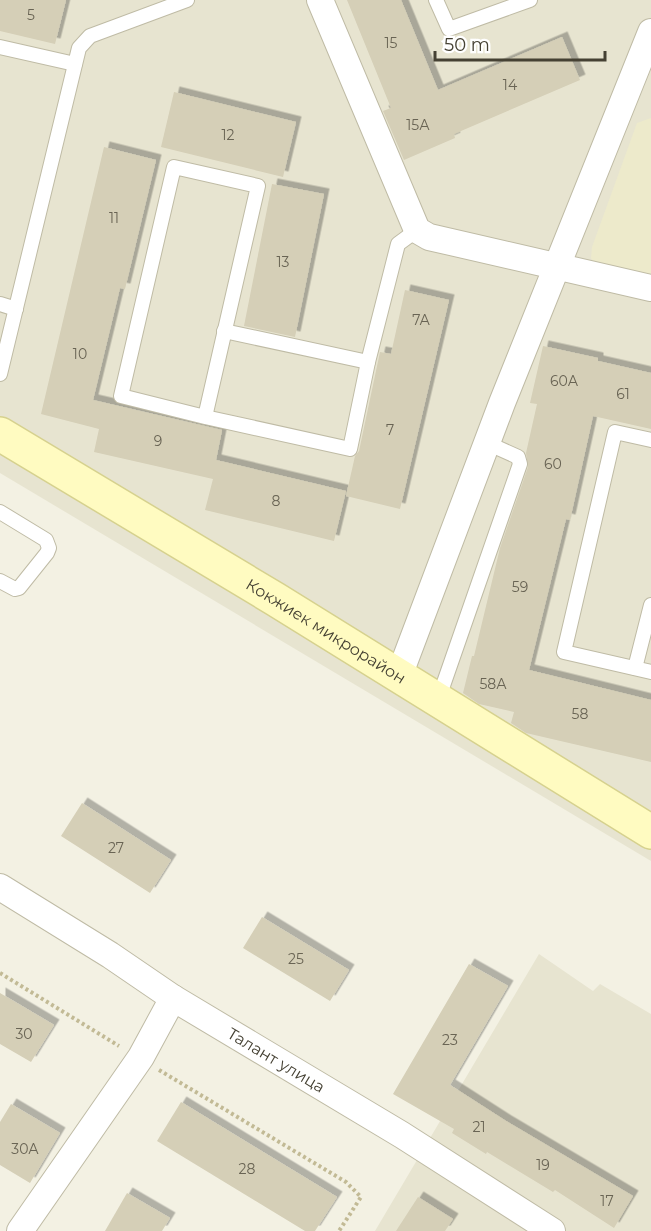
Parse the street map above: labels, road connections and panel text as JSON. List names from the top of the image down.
{
  "streets": {
    "street": ["Кокжиек микрорайон", "Талант улица"]
  },
  "house_numbers": [
    "5",
    "15",
    "14",
    "15А",
    "12",
    "11",
    "13",
    "7А",
    "10",
    "60А",
    "61",
    "7",
    "9",
    "60",
    "8",
    "59",
    "58А",
    "58",
    "27",
    "25",
    "30",
    "23",
    "21",
    "30А",
    "19",
    "28",
    "17"
  ],
  "scale_bar": "50 m"
}
